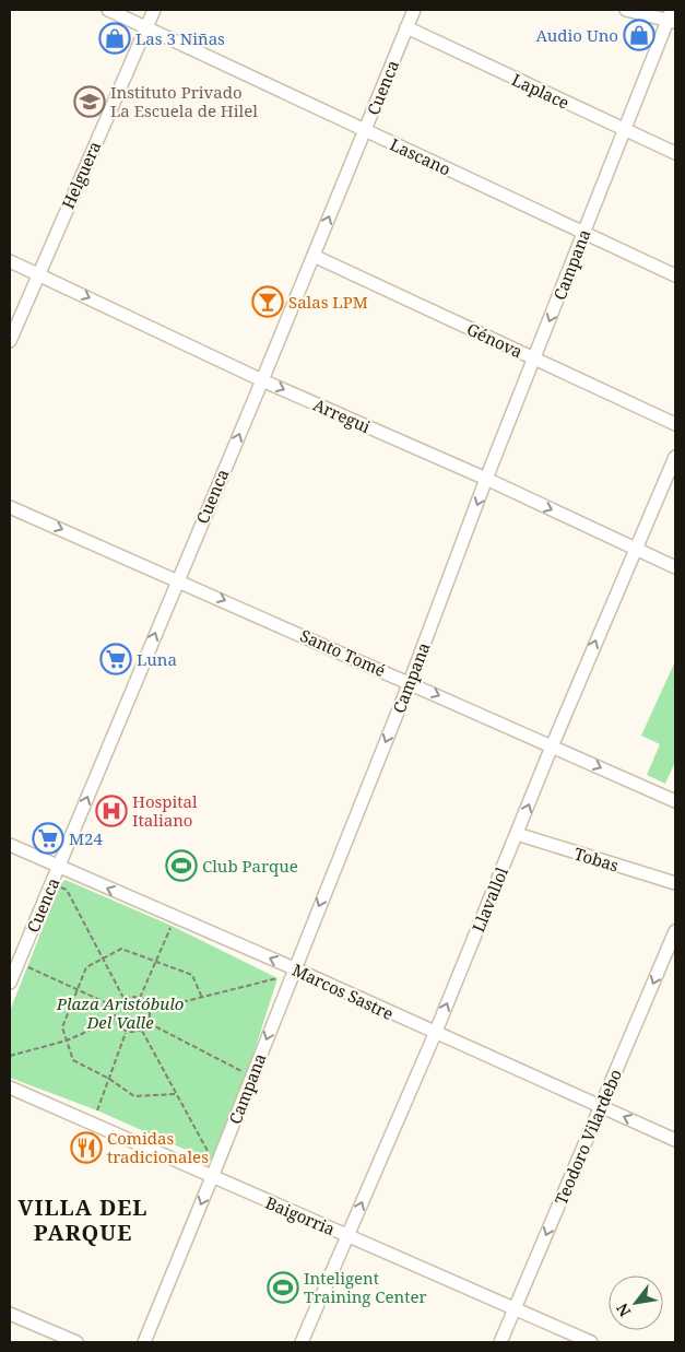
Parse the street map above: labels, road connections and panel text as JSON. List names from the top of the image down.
{
  "streets": {
    "street": [
      "Cuenca",
      "Laplace",
      "Lascano",
      "Helguera",
      "Campana",
      "Génova",
      "Arregui",
      "Santo Tomé",
      "Tobas",
      "Llavallol",
      "Marcos Sastre",
      "Teodoro Vilardebo",
      "Baigorria"
    ]
  },
  "crossings": [
    ["Cuenca", "Laplace"],
    ["Cuenca", "Lascano"],
    ["Cuenca", "Génova"],
    ["Cuenca", "Arregui"],
    ["Cuenca", "Santo Tomé"],
    ["Cuenca", "Marcos Sastre"],
    ["Laplace", "Campana"],
    ["Lascano", "Helguera"],
    ["Lascano", "Campana"],
    ["Helguera", "Arregui"],
    ["Campana", "Génova"],
    ["Campana", "Arregui"],
    ["Campana", "Santo Tomé"],
    ["Campana", "Marcos Sastre"],
    ["Campana", "Baigorria"],
    ["Arregui", "Llavallol"],
    ["Santo Tomé", "Llavallol"],
    ["Tobas", "Llavallol"],
    ["Llavallol", "Marcos Sastre"],
    ["Llavallol", "Baigorria"],
    ["Marcos Sastre", "Teodoro Vilardebo"],
    ["Teodoro Vilardebo", "Baigorria"]
  ],
  "one_way": [
    "Cuenca",
    "Campana",
    "Arregui",
    "Santo Tomé",
    "Llavallol",
    "Marcos Sastre",
    "Teodoro Vilardebo"
  ],
  "districts": ["VILLA DEL PARQUE"],
  "parks": ["Plaza Aristóbulo Del Valle"],
  "places": {
    "shop": ["Audio Uno", "Las 3 Niñas"],
    "school or university": ["Instituto Privado La Escuela de Hilel"],
    "bar": ["Salas LPM"],
    "supermarket": ["Luna", "M24"],
    "hospital": ["Hospital Italiano"],
    "sports": ["Club Parque", "Inteligent Training Center"],
    "restaurant": ["Comidas tradicionales"]
  },
  "north": "bottom left"
}
